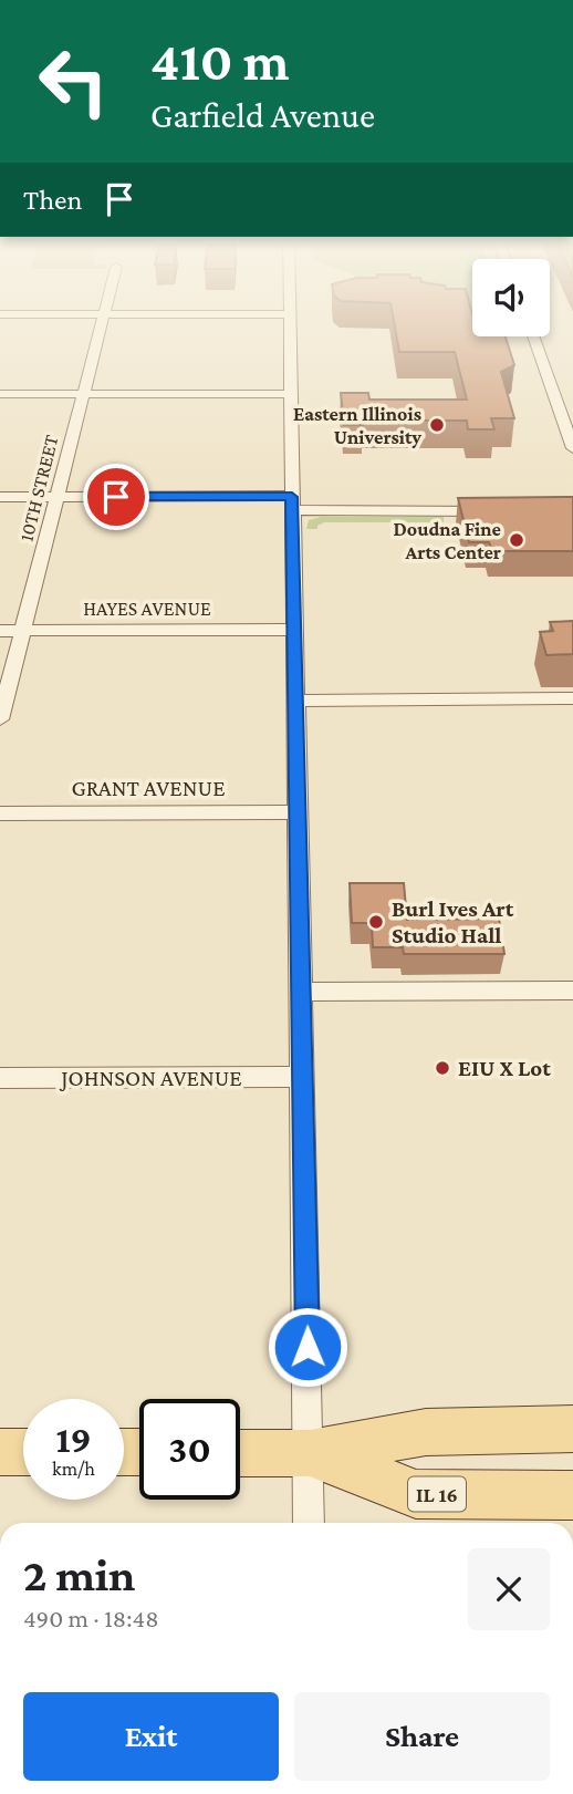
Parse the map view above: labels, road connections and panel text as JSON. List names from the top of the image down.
{
  "streets": {
    "main road": ["IL 16"],
    "street": [
      "10TH STREET",
      "HAYES AVENUE",
      "GRANT AVENUE",
      "JOHNSON AVENUE"
    ]
  },
  "crossings": [
    ["10TH STREET", "HAYES AVENUE"]
  ],
  "places": [
    "Eastern Illinois University",
    "Doudna Fine Arts Center",
    "Burl Ives Art Studio Hall",
    "EIU X Lot"
  ],
  "page": {
    "turn": ["410 m", "Garfield Avenue"],
    "then": "Then",
    "speed": "19 km/h",
    "limit": "30",
    "heading": ["2 min", "490 m · 18:48"],
    "buttons": ["Exit", "Share"]
  }
}
